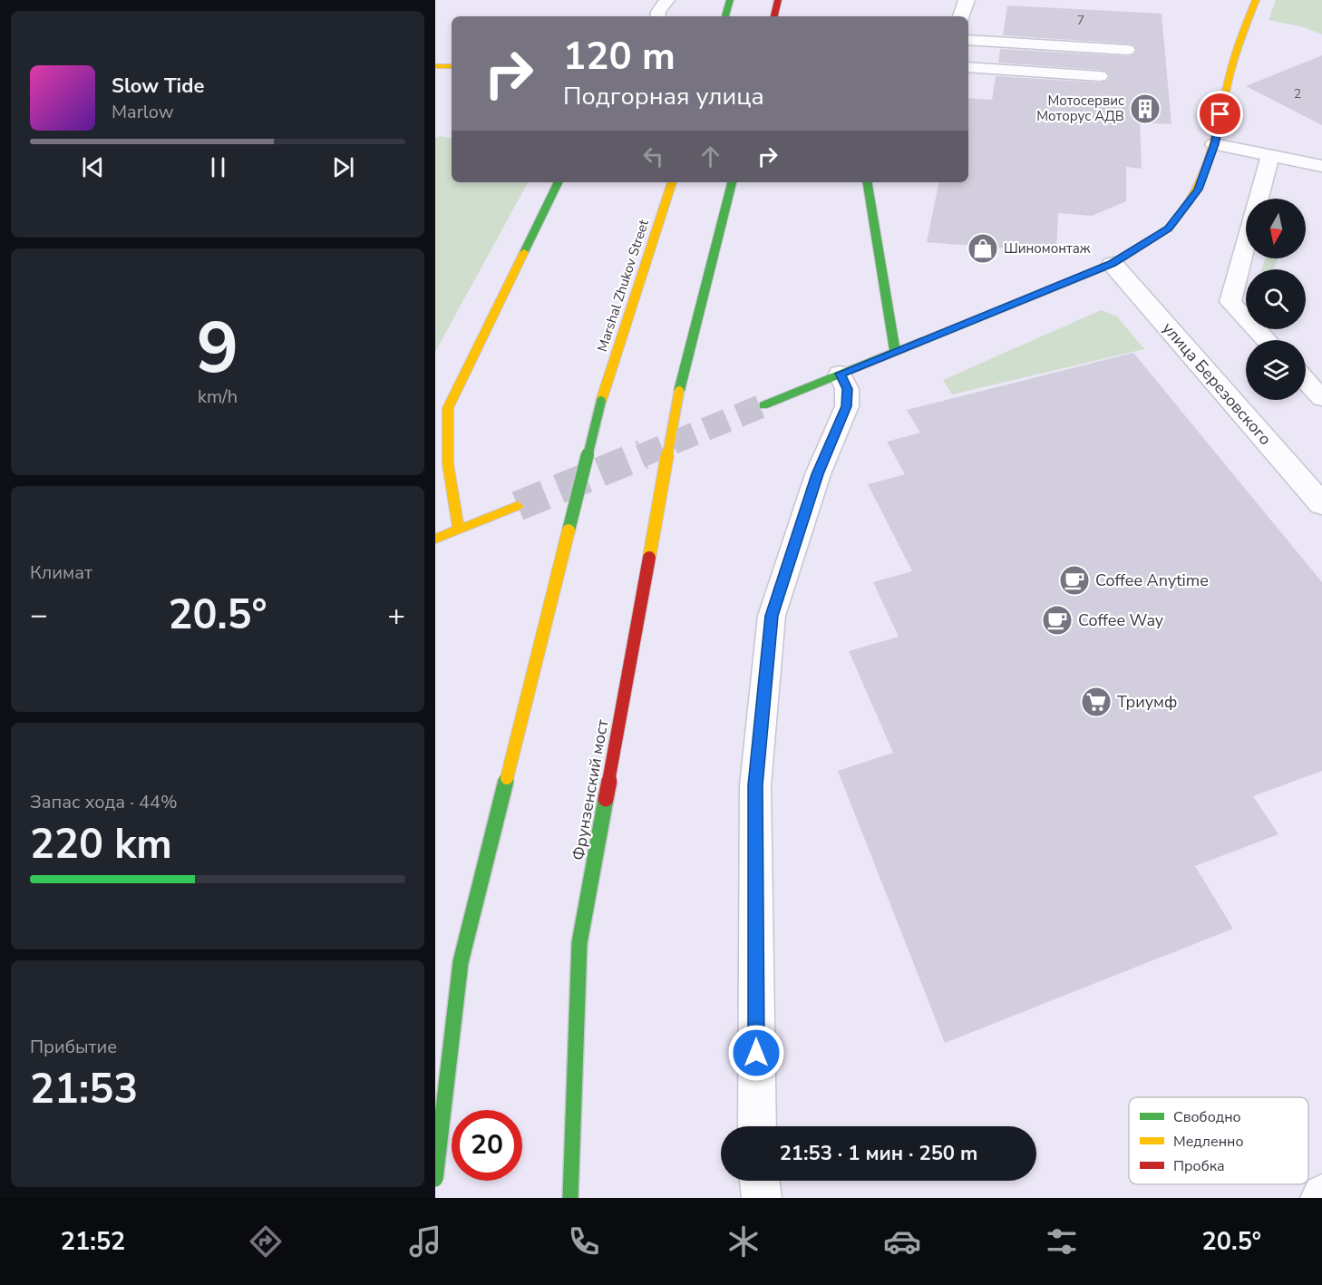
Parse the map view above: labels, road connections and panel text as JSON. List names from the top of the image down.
{
  "streets": {
    "main road": ["Marshal Zhukov Street", "Фрунзенский мост"],
    "street": ["улица Березовского"]
  },
  "places": {
    "building": ["Мотосервис Моторус АДВ"],
    "shop": ["Шиномонтаж"],
    "cafe": ["Coffee Anytime", "Coffee Way"],
    "supermarket": ["Триумф"]
  },
  "house_numbers": ["7", "2"],
  "legend": ["Свободно", "Медленно", "Пробка"],
  "north": "bottom",
  "page": {
    "turn": ["120 m", "Подгорная улица"],
    "song": ["Slow Tide", "Marlow"],
    "tile": [
      ["9", "km/h"],
      "Климат",
      ["Запас хода · 44%", "220 km"],
      ["Прибытие", "21:53"]
    ],
    "heat": ["−", "20.5°", "+"],
    "limit": "20",
    "trip": "21:53 · 1 мин · 250 m",
    "tabs": ["21:52", "20.5°"]
  }
}
